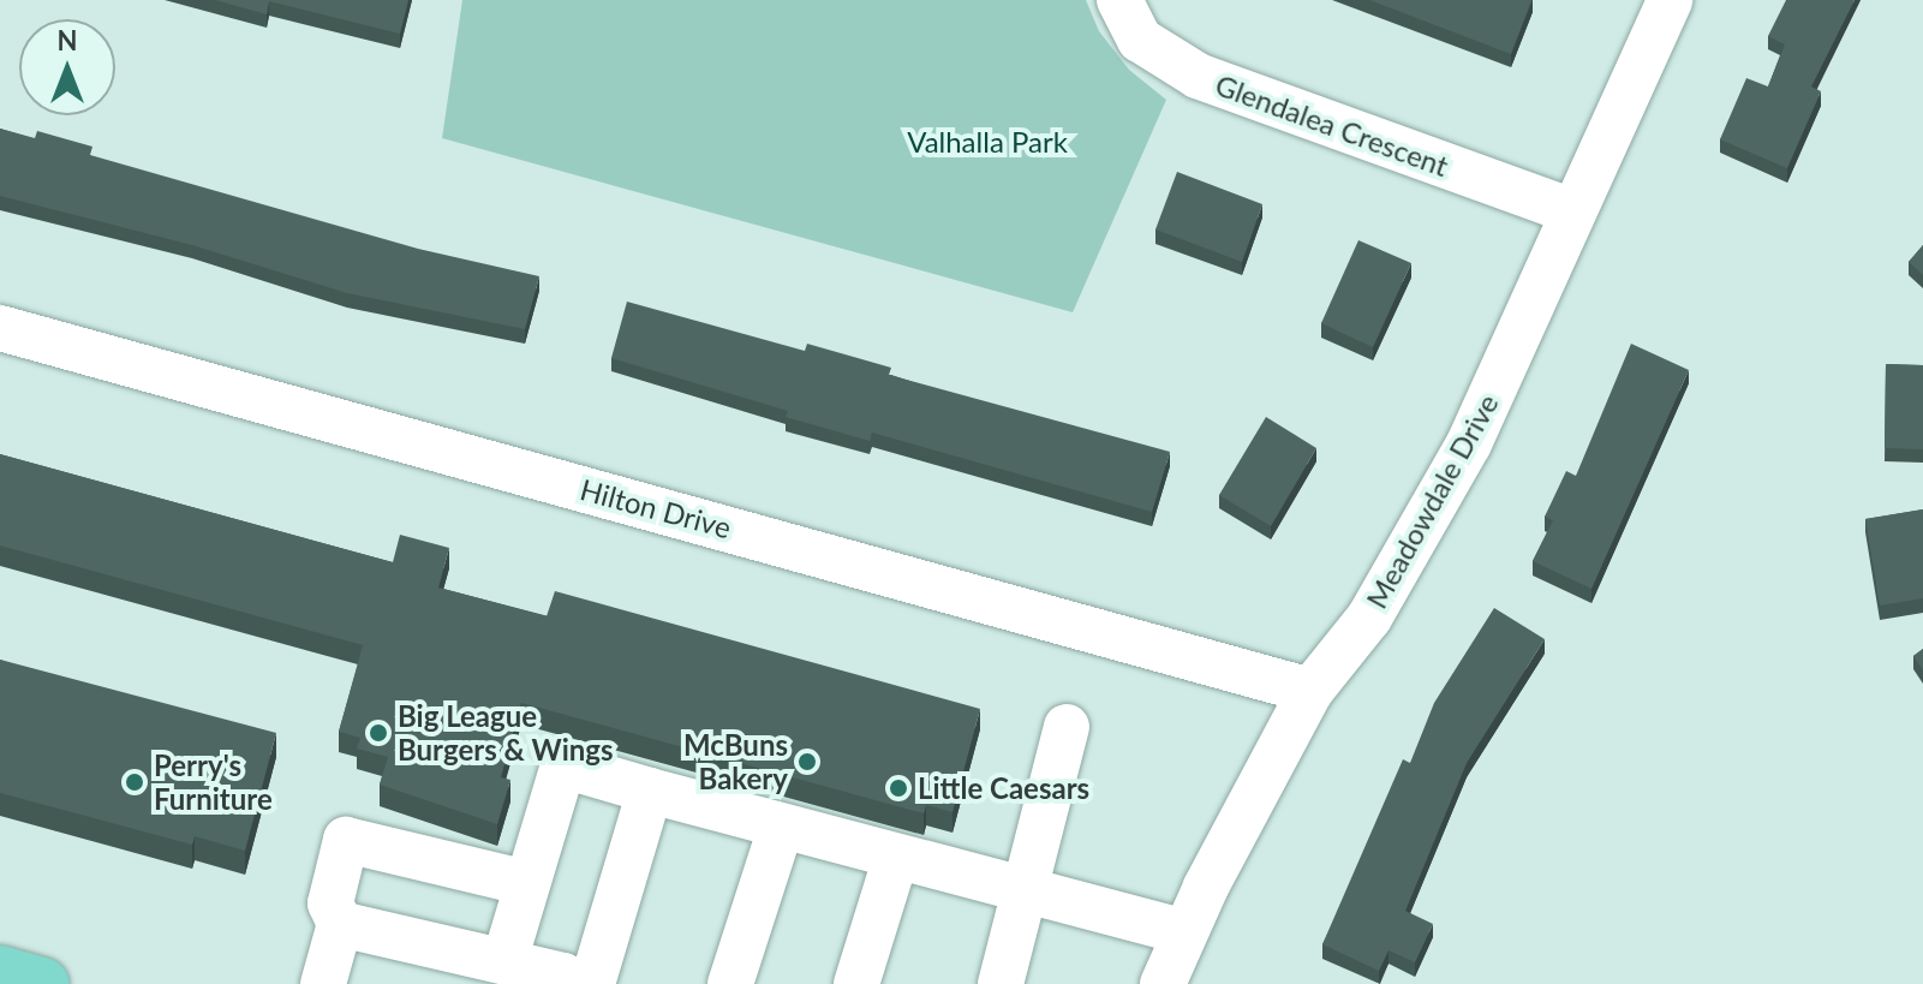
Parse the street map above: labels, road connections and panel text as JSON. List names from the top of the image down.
{
  "streets": {
    "street": ["Glendalea Crescent", "Meadowdale Drive", "Hilton Drive"]
  },
  "crossings": [
    ["Glendalea Crescent", "Meadowdale Drive"],
    ["Meadowdale Drive", "Hilton Drive"]
  ],
  "parks": ["Valhalla Park"],
  "places": [
    "Big League Burgers & Wings",
    "McBuns Bakery",
    "Perry's Furniture",
    "Little Caesars"
  ],
  "north": "top"
}
